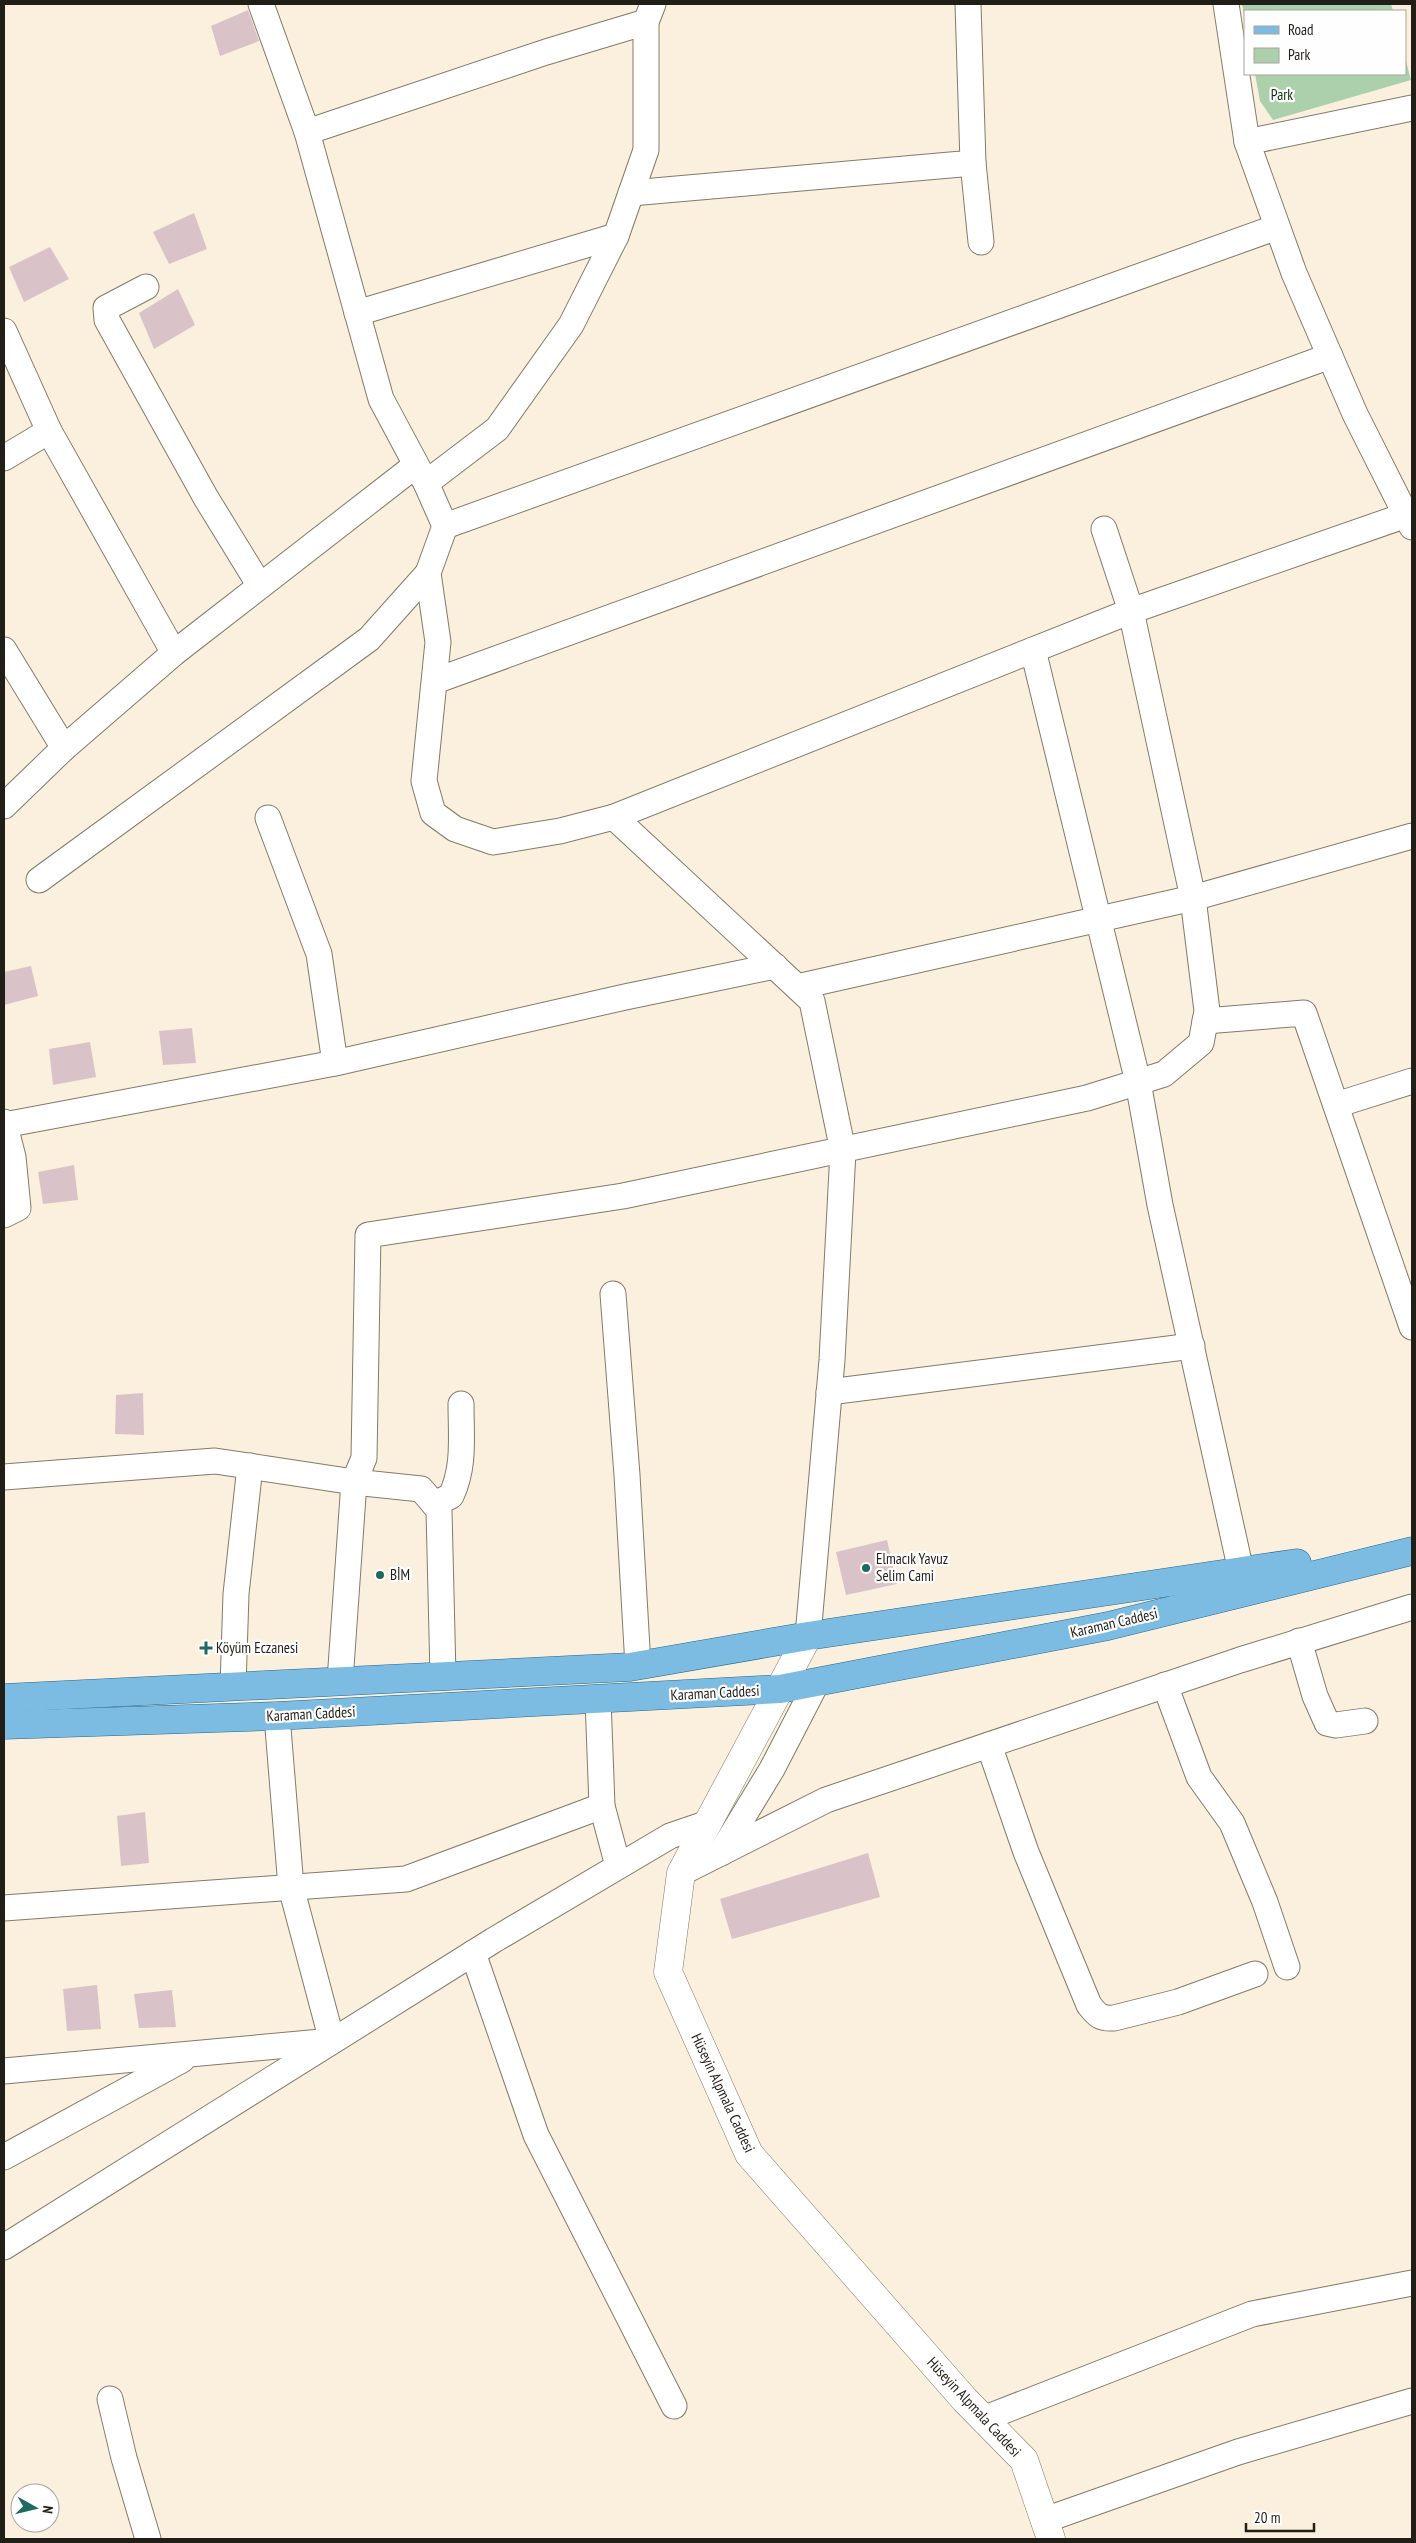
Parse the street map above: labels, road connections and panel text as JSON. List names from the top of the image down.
{
  "streets": {
    "main road": ["Karaman Caddesi"],
    "street": ["Hüseyin Alpmala Caddesi"]
  },
  "crossings": [
    ["Karaman Caddesi", "Hüseyin Alpmala Caddesi"]
  ],
  "parks": ["Park"],
  "places": {
    "other": ["Elmacık Yavuz Selim Cami", "BİM"],
    "health": ["Köyüm Eczanesi"]
  },
  "legend": ["Road", "Park"],
  "scale_bar": "20 m",
  "north": "right"
}
